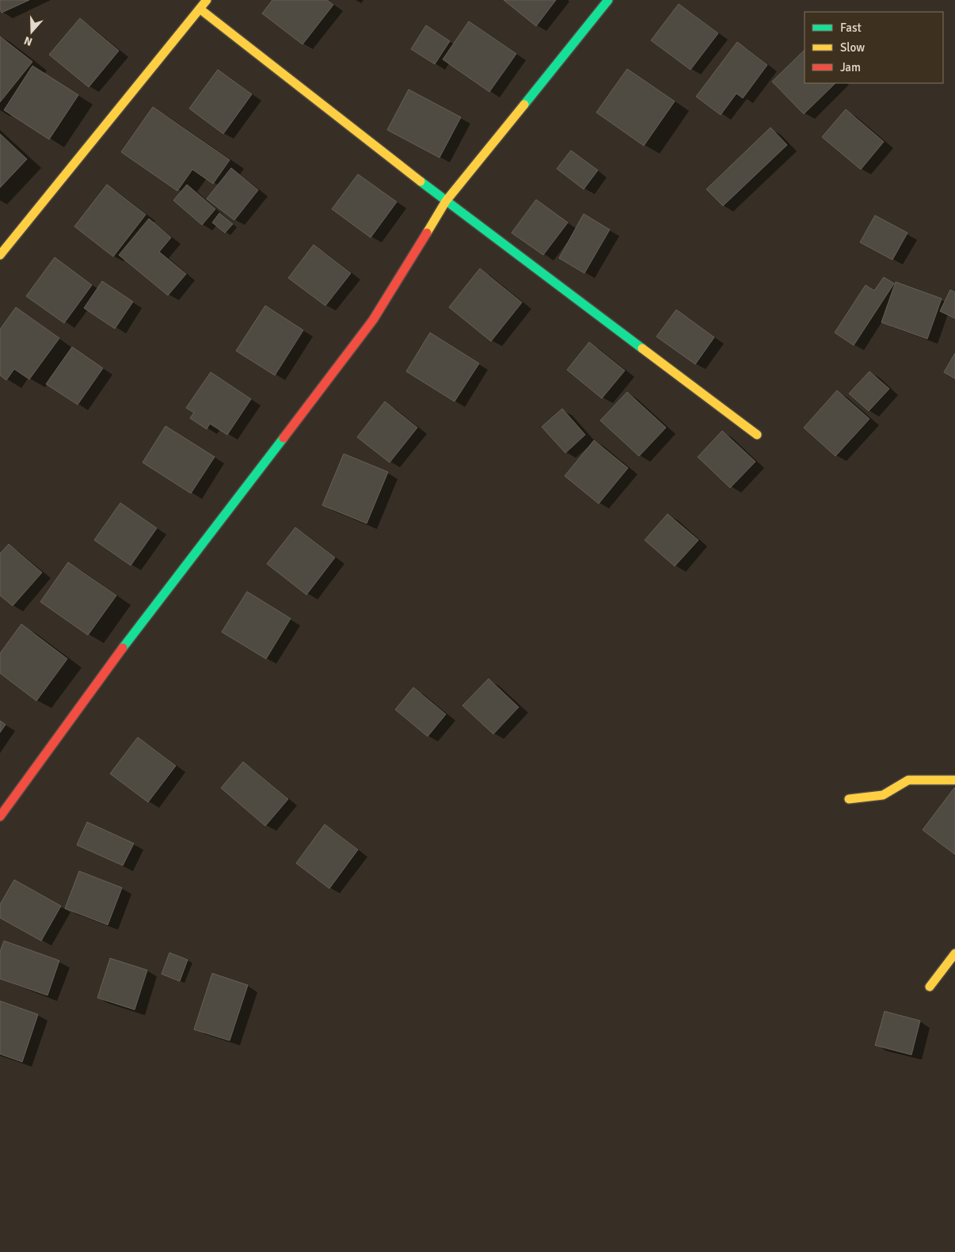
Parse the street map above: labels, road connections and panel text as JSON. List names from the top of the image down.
{
  "legend": ["Fast", "Slow", "Jam"],
  "north": "bottom"
}
